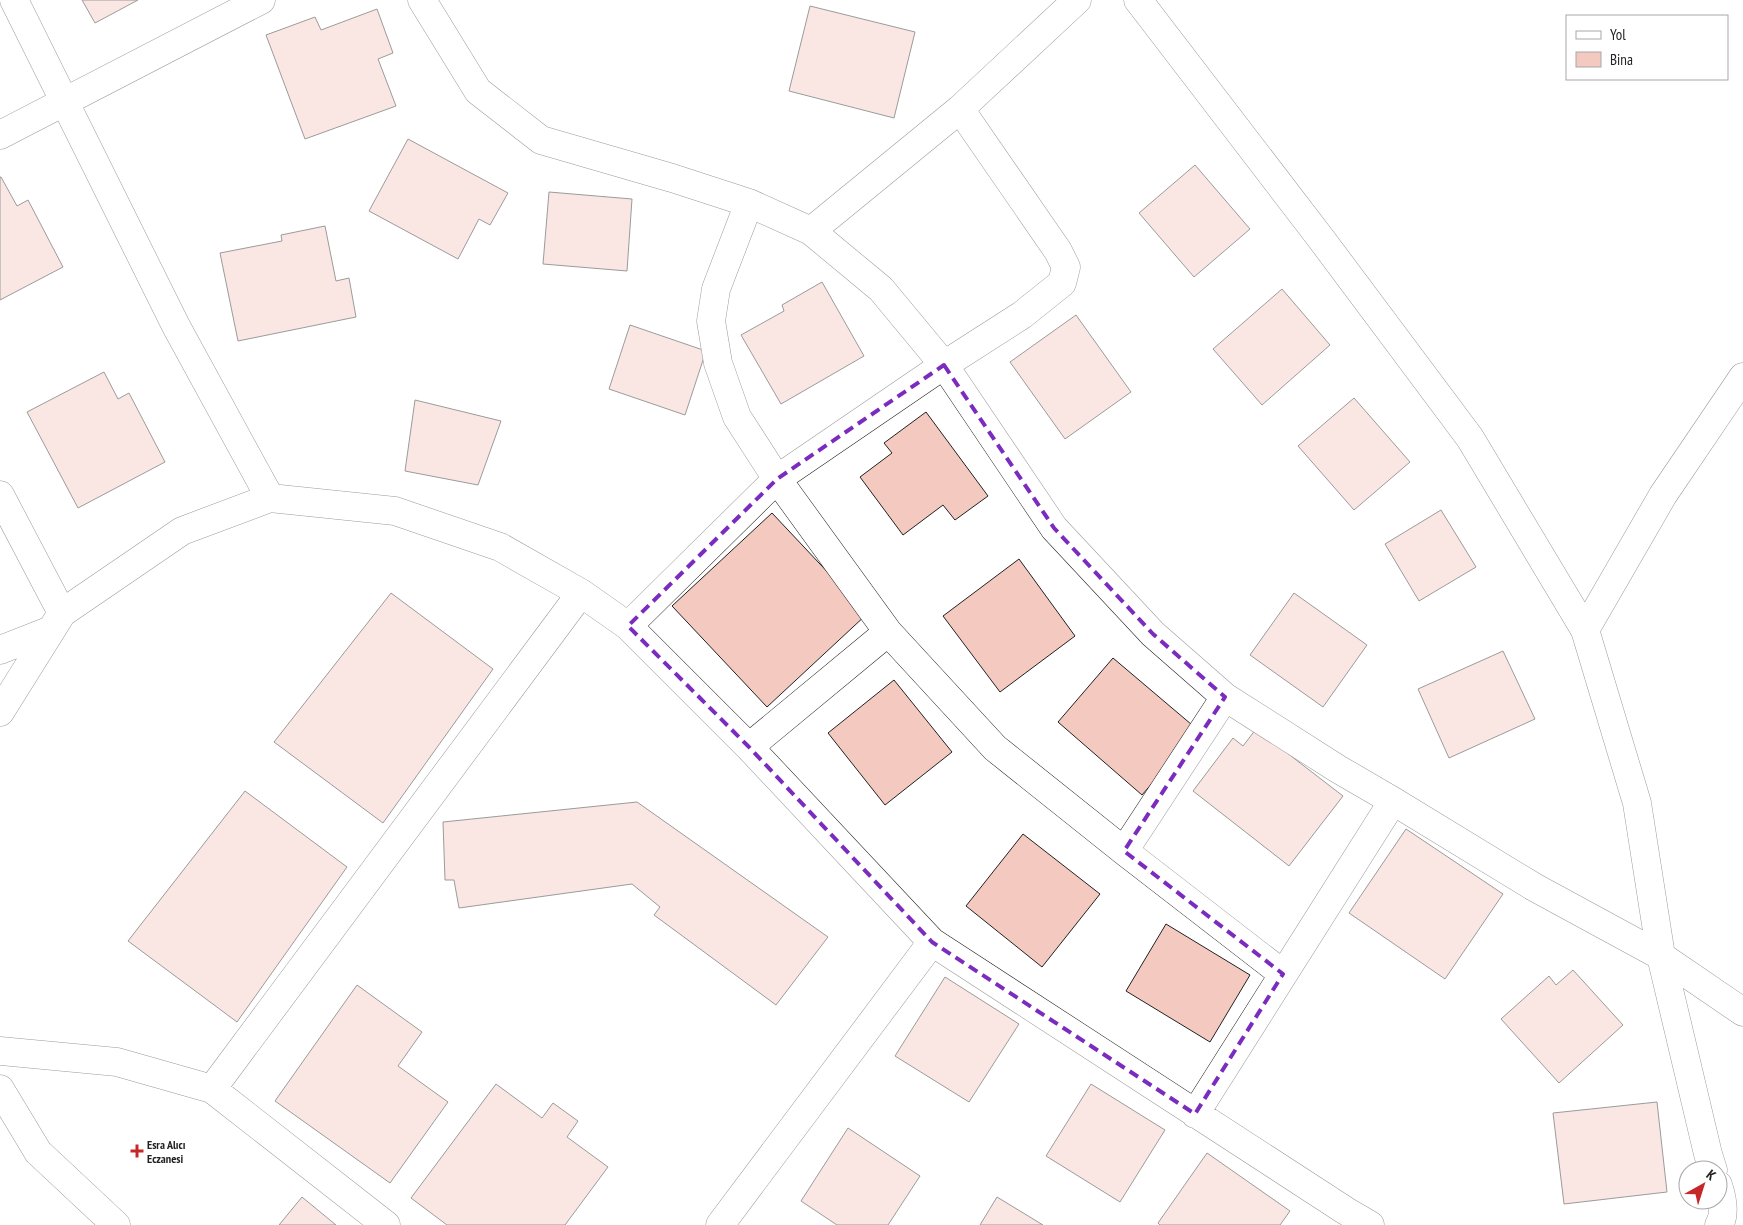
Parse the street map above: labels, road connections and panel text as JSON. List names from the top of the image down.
{
  "places": {
    "health": ["Esra Alıcı Eczanesi"]
  },
  "legend": ["Yol", "Bina"],
  "north": "top right"
}
